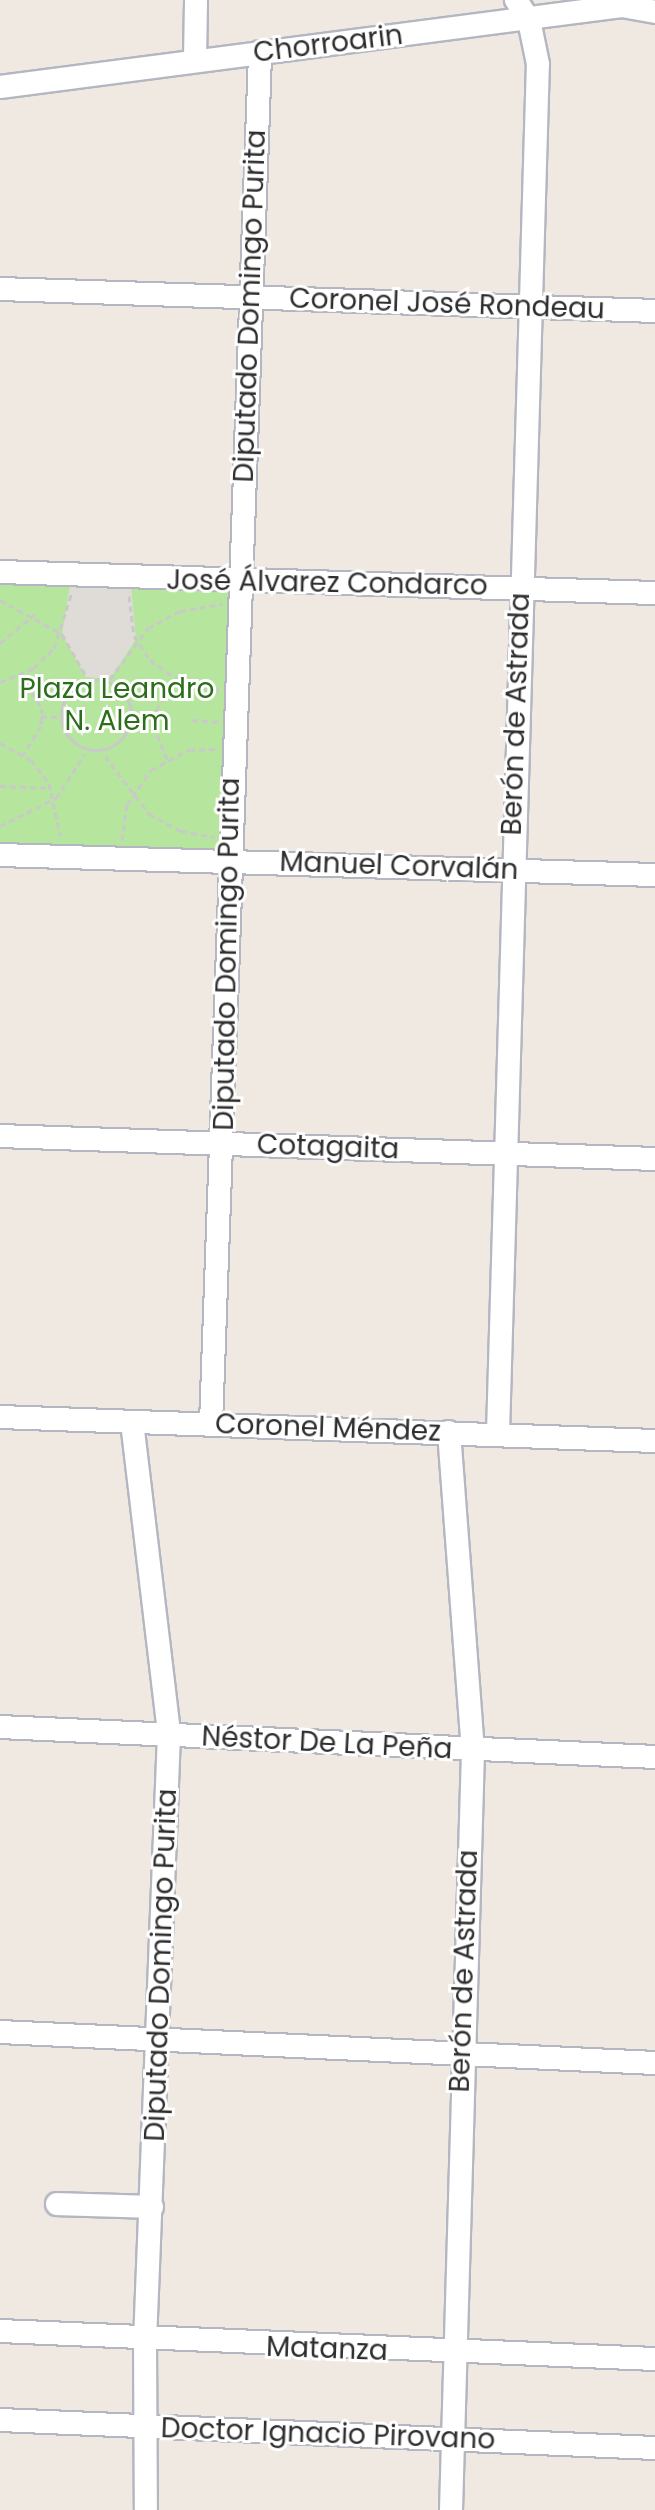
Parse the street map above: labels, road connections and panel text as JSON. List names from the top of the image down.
{
  "streets": {
    "street": [
      "Chorroarin",
      "Coronel José Rondeau",
      "Diputado Domingo Purita",
      "José Álvarez Condarco",
      "Berón de Astrada",
      "Manuel Corvalán",
      "Cotagaita",
      "Coronel Méndez",
      "Néstor De La Peña",
      "Matanza",
      "Doctor Ignacio Pirovano"
    ]
  },
  "crossings": [
    ["Chorroarin", "Diputado Domingo Purita"],
    ["Chorroarin", "Berón de Astrada"],
    ["Coronel José Rondeau", "Diputado Domingo Purita"],
    ["Coronel José Rondeau", "Berón de Astrada"],
    ["Diputado Domingo Purita", "José Álvarez Condarco"],
    ["Diputado Domingo Purita", "Manuel Corvalán"],
    ["Diputado Domingo Purita", "Cotagaita"],
    ["Diputado Domingo Purita", "Coronel Méndez"],
    ["Diputado Domingo Purita", "Néstor De La Peña"],
    ["Diputado Domingo Purita", "Matanza"],
    ["Diputado Domingo Purita", "Doctor Ignacio Pirovano"],
    ["José Álvarez Condarco", "Berón de Astrada"],
    ["Berón de Astrada", "Manuel Corvalán"],
    ["Berón de Astrada", "Cotagaita"],
    ["Berón de Astrada", "Coronel Méndez"],
    ["Berón de Astrada", "Néstor De La Peña"],
    ["Berón de Astrada", "Matanza"],
    ["Berón de Astrada", "Doctor Ignacio Pirovano"]
  ],
  "parks": ["Plaza Leandro N. Alem"]
}
